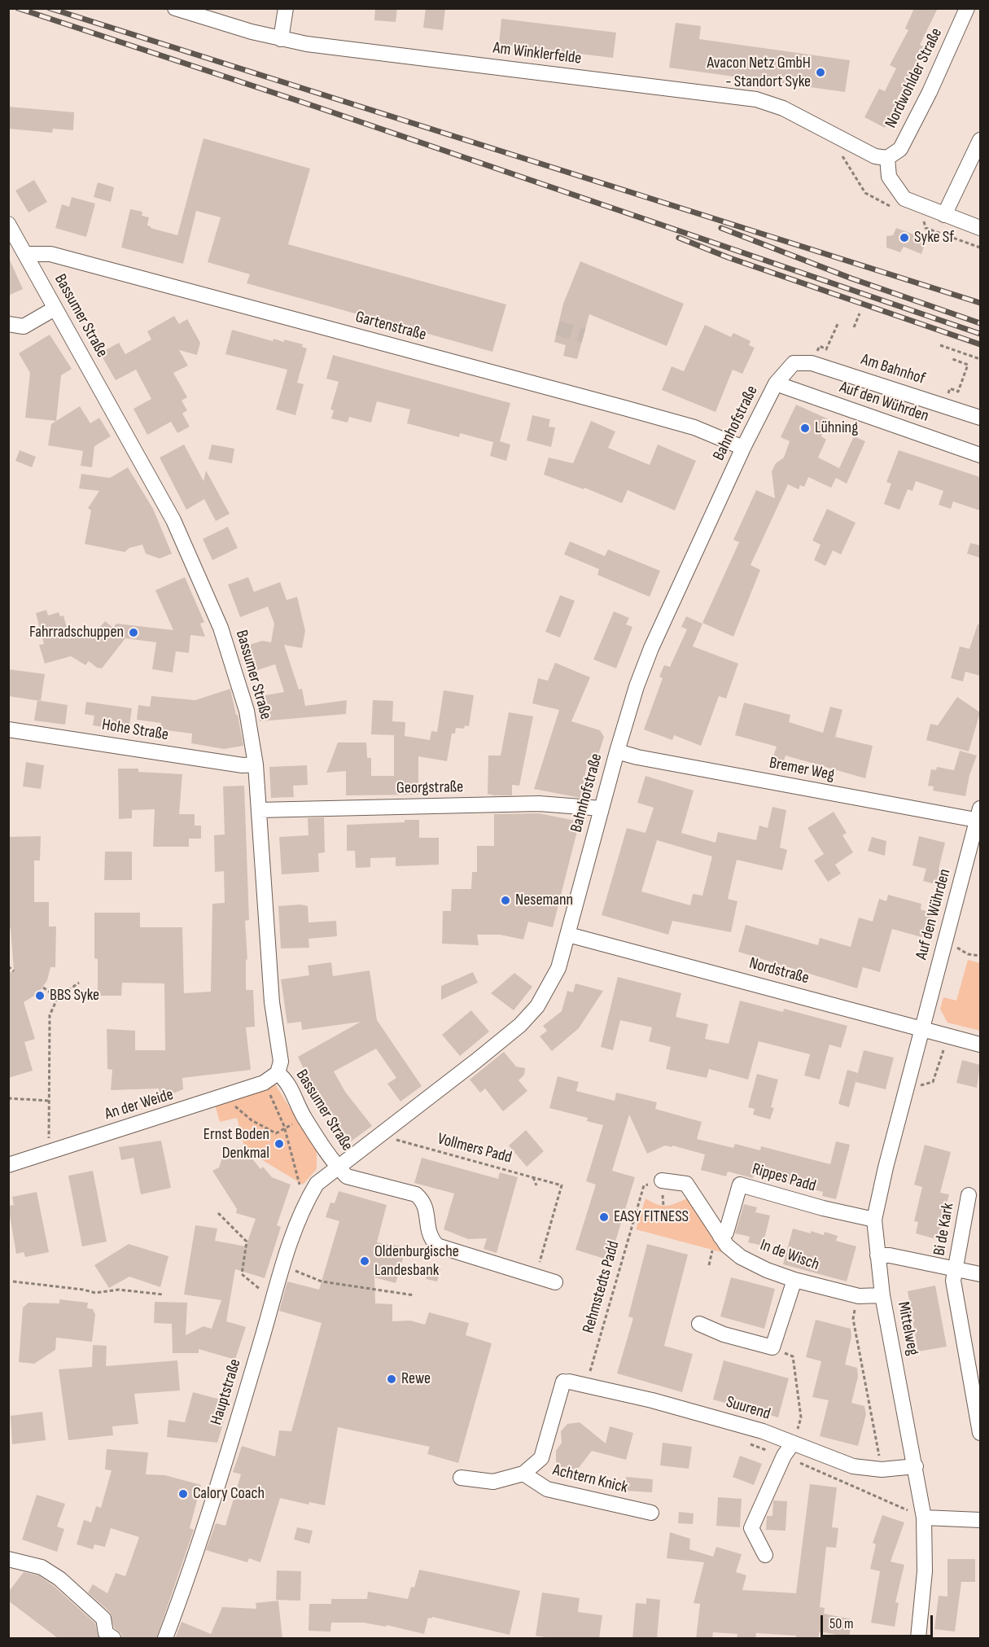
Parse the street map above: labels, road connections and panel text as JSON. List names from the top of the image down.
{
  "streets": {
    "street": [
      "Am Winklerfelde",
      "Nordwohlder Straße",
      "Bassumer Straße",
      "Gartenstraße",
      "Am Bahnhof",
      "Auf den Wührden",
      "Bahnhofstraße",
      "Hohe Straße",
      "Bremer Weg",
      "Georgstraße",
      "Nordstraße",
      "An der Weide",
      "Rippes Padd",
      "Bi de Kark",
      "In de Wisch",
      "Mittelweg",
      "Hauptstraße",
      "Suurend",
      "Achtern Knick"
    ],
    "path": ["Vollmers Padd", "Rehmstedts Padd"]
  },
  "crossings": [
    ["Am Winklerfelde", "Nordwohlder Straße"],
    ["Bassumer Straße", "Gartenstraße"],
    ["Bassumer Straße", "Bahnhofstraße"],
    ["Bassumer Straße", "Hohe Straße"],
    ["Bassumer Straße", "Georgstraße"],
    ["Bassumer Straße", "An der Weide"],
    ["Bassumer Straße", "Hauptstraße"],
    ["Gartenstraße", "Bahnhofstraße"],
    ["Am Bahnhof", "Bahnhofstraße"],
    ["Auf den Wührden", "Bahnhofstraße"],
    ["Auf den Wührden", "Bremer Weg"],
    ["Auf den Wührden", "Nordstraße"],
    ["Auf den Wührden", "Mittelweg"],
    ["Bahnhofstraße", "Bremer Weg"],
    ["Bahnhofstraße", "Georgstraße"],
    ["Bahnhofstraße", "Nordstraße"],
    ["Bahnhofstraße", "Vollmers Padd"],
    ["Bahnhofstraße", "Hauptstraße"],
    ["Nordstraße", "Mittelweg"],
    ["Rippes Padd", "In de Wisch"],
    ["Rippes Padd", "Mittelweg"],
    ["In de Wisch", "Rehmstedts Padd"],
    ["In de Wisch", "Mittelweg"],
    ["Rehmstedts Padd", "Suurend"],
    ["Mittelweg", "Suurend"],
    ["Suurend", "Achtern Knick"]
  ],
  "places": [
    "Avacon Netz GmbH - Standort Syke",
    "Syke Sf",
    "Lühning",
    "Fahrradschuppen",
    "Nesemann",
    "BBS Syke",
    "Ernst Boden Denkmal",
    "EASY FITNESS",
    "Oldenburgische Landesbank",
    "Rewe",
    "Calory Coach"
  ],
  "scale_bar": "50 m"
}
